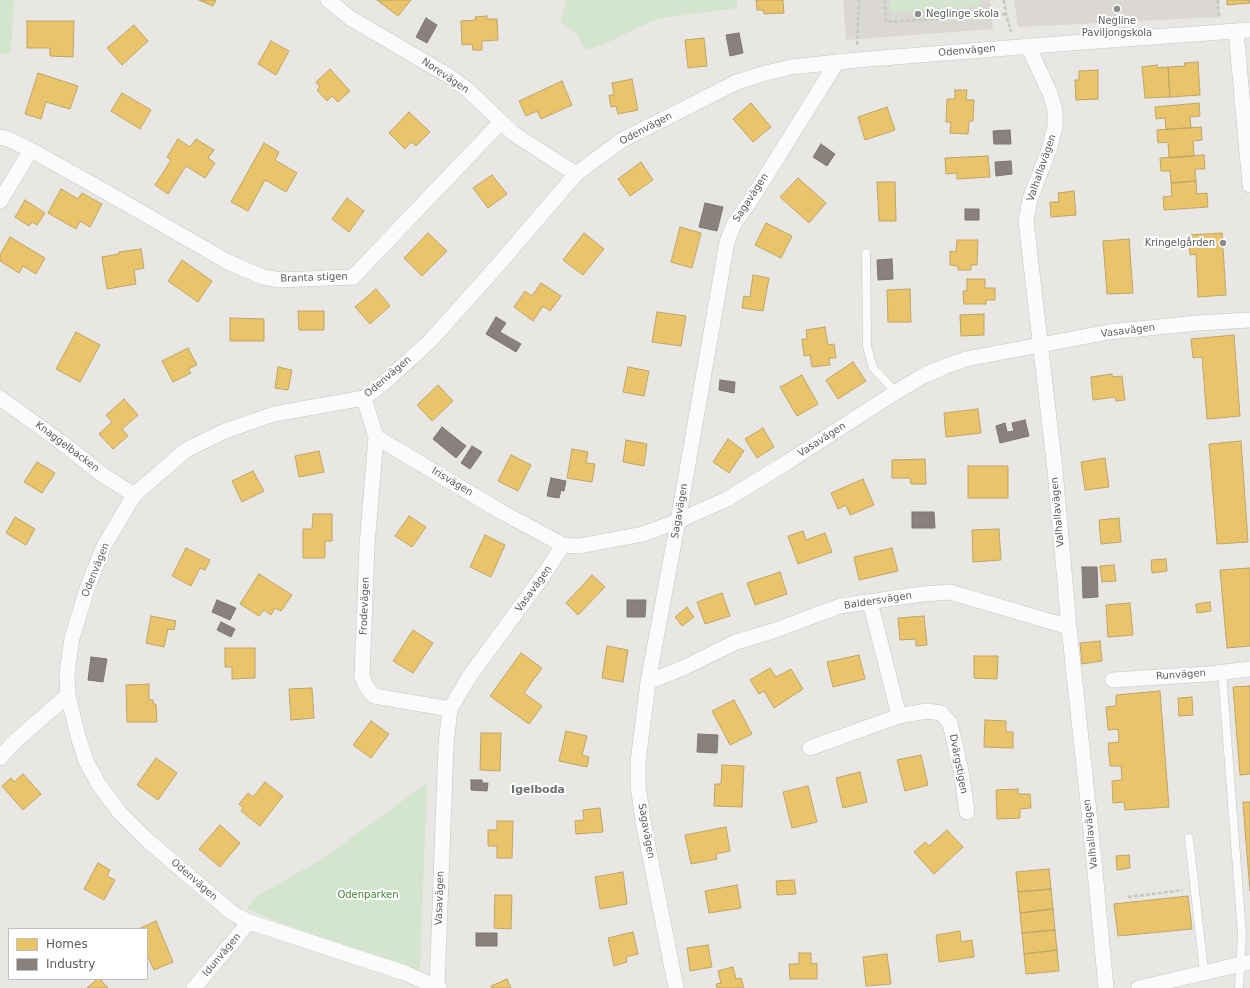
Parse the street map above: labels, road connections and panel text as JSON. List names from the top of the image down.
{
  "streets": {
    "street": [
      "Odenvägen",
      "Norevägen",
      "Valhallavägen",
      "Sagavägen",
      "Branta stigen",
      "Vasavägen",
      "Knaggelbacken",
      "Irisvägen",
      "Baldersvägen",
      "Frodevägen",
      "Runvägen",
      "Dvärgstigen",
      "Idunvägen"
    ]
  },
  "crossings": [
    ["Odenvägen", "Norevägen"],
    ["Odenvägen", "Valhallavägen"],
    ["Odenvägen", "Sagavägen"],
    ["Odenvägen", "Vasavägen"],
    ["Odenvägen", "Knaggelbacken"],
    ["Odenvägen", "Idunvägen"],
    ["Norevägen", "Branta stigen"],
    ["Valhallavägen", "Vasavägen"],
    ["Valhallavägen", "Baldersvägen"],
    ["Sagavägen", "Vasavägen"],
    ["Sagavägen", "Baldersvägen"],
    ["Vasavägen", "Irisvägen"],
    ["Vasavägen", "Frodevägen"],
    ["Irisvägen", "Frodevägen"]
  ],
  "districts": ["Igelboda"],
  "parks": ["Odenparken"],
  "places": ["Negline Paviljongskola", "Neglinge skola", "Kringelgården"],
  "legend": ["Homes", "Industry"]
}
